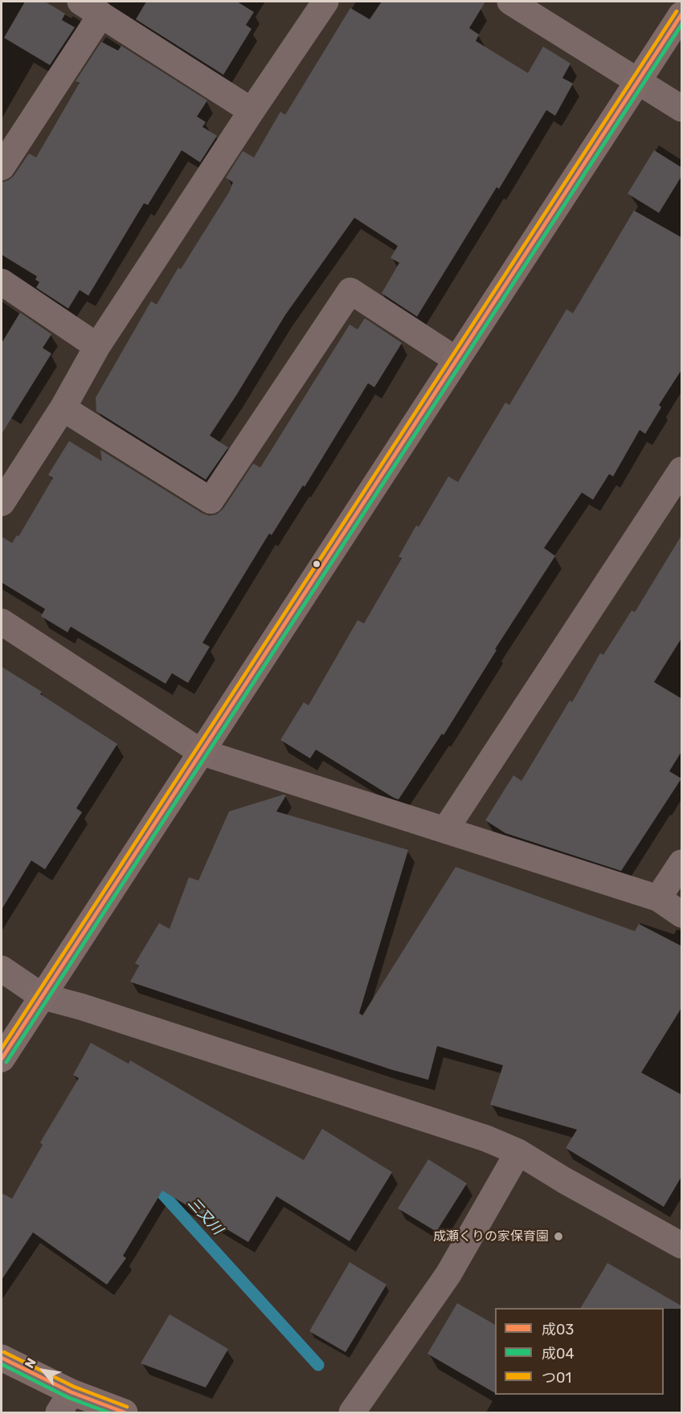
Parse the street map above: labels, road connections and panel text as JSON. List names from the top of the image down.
{
  "water": ["三又川"],
  "places": ["成瀬くりの家保育園"],
  "lines": ["transit line つ01", "transit line 成03", "transit line 成04"],
  "legend": ["成03", "成04", "つ01"],
  "north": "top left"
}
